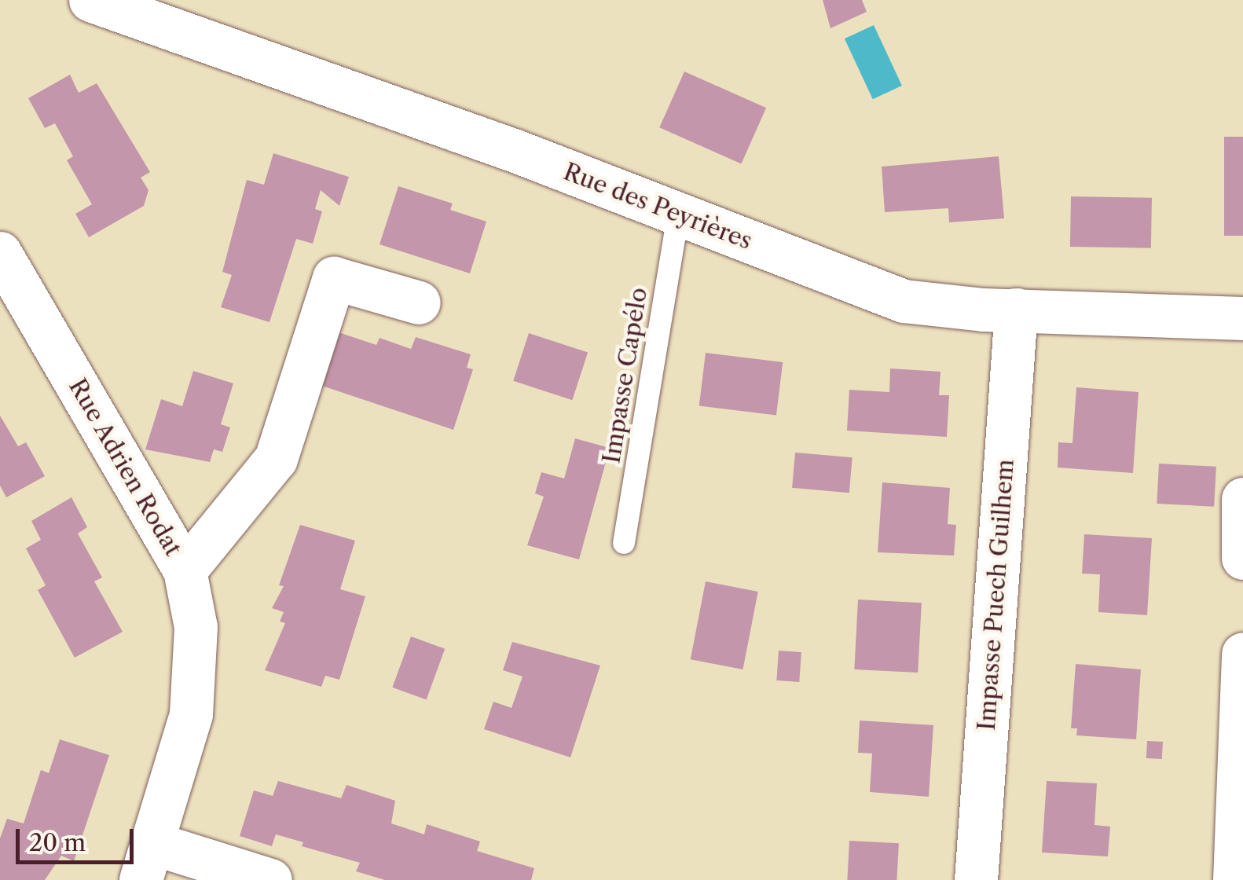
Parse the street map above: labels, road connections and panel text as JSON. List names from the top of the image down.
{
  "streets": {
    "street": ["Rue des Peyrières", "Rue Adrien Rodat", "Impasse Puech Guilhem"],
    "lane": ["Impasse Capélo"]
  },
  "crossings": [
    ["Rue des Peyrières", "Impasse Capélo"],
    ["Rue des Peyrières", "Impasse Puech Guilhem"]
  ],
  "scale_bar": "20 m"
}
